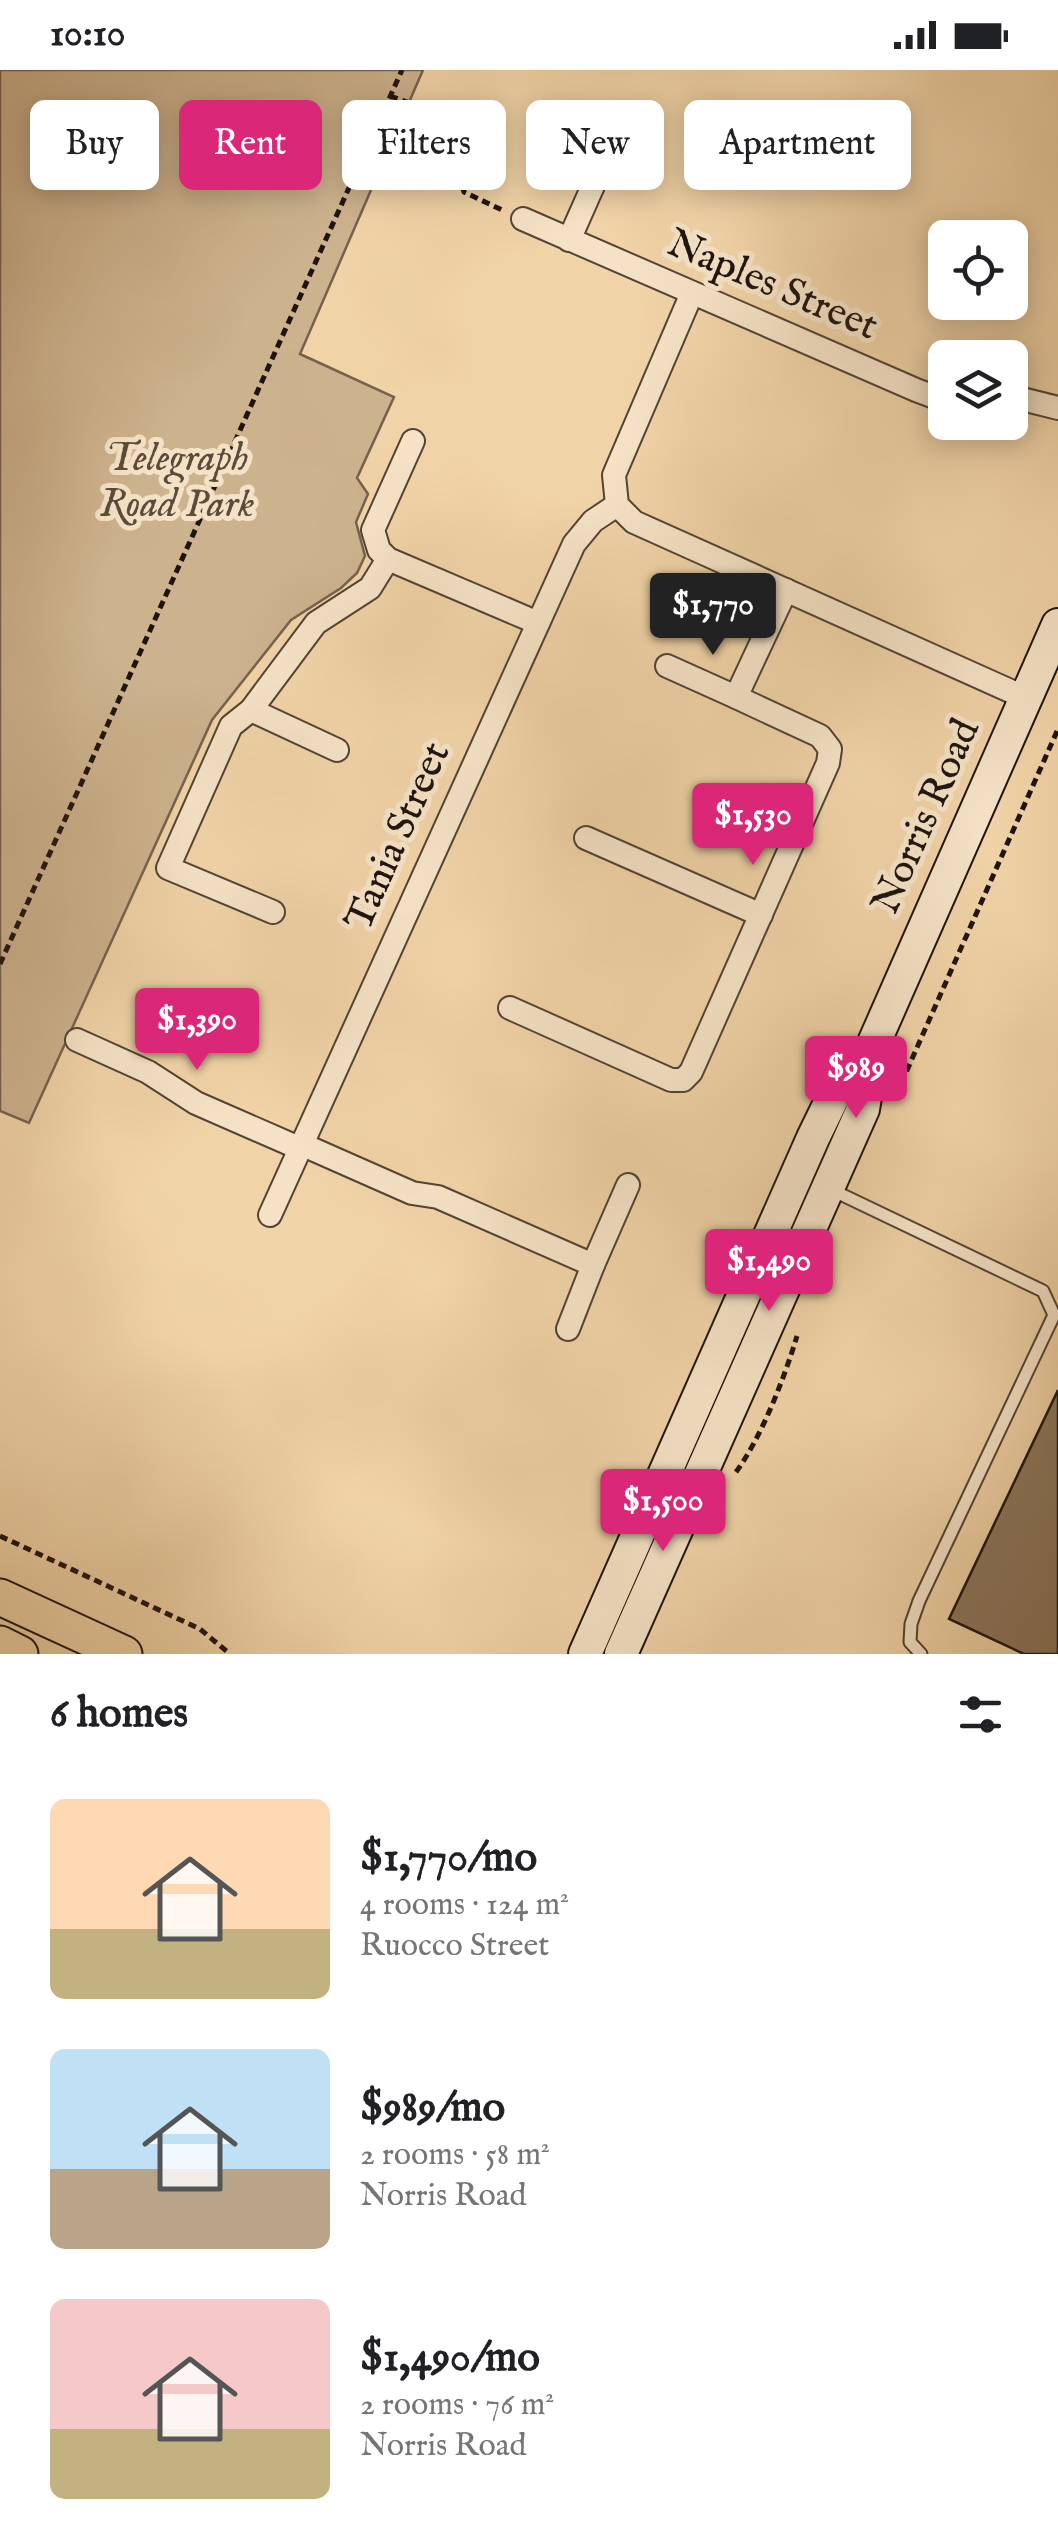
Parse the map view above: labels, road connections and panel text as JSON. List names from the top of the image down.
{
  "streets": {
    "main road": ["Norris Road"],
    "street": ["Naples Street", "Tania Street"]
  },
  "parks": ["Telegraph Road Park"],
  "page": {
    "status": "10:10",
    "chip": [
      "Buy",
      "Rent",
      "Filters",
      "New",
      "Apartment"
    ],
    "price": [
      "$1,770",
      "$1,530",
      "$1,390",
      "$989",
      "$1,490",
      "$1,500"
    ],
    "heading": "6 homes",
    "list": [
      {
        "name": "$1,770/mo",
        "note": "4 rooms · 124 m² · Ruocco Street"
      },
      {
        "name": "$989/mo",
        "note": "2 rooms · 58 m² · Norris Road"
      },
      {
        "name": "$1,490/mo",
        "note": "2 rooms · 76 m² · Norris Road"
      }
    ]
  }
}
